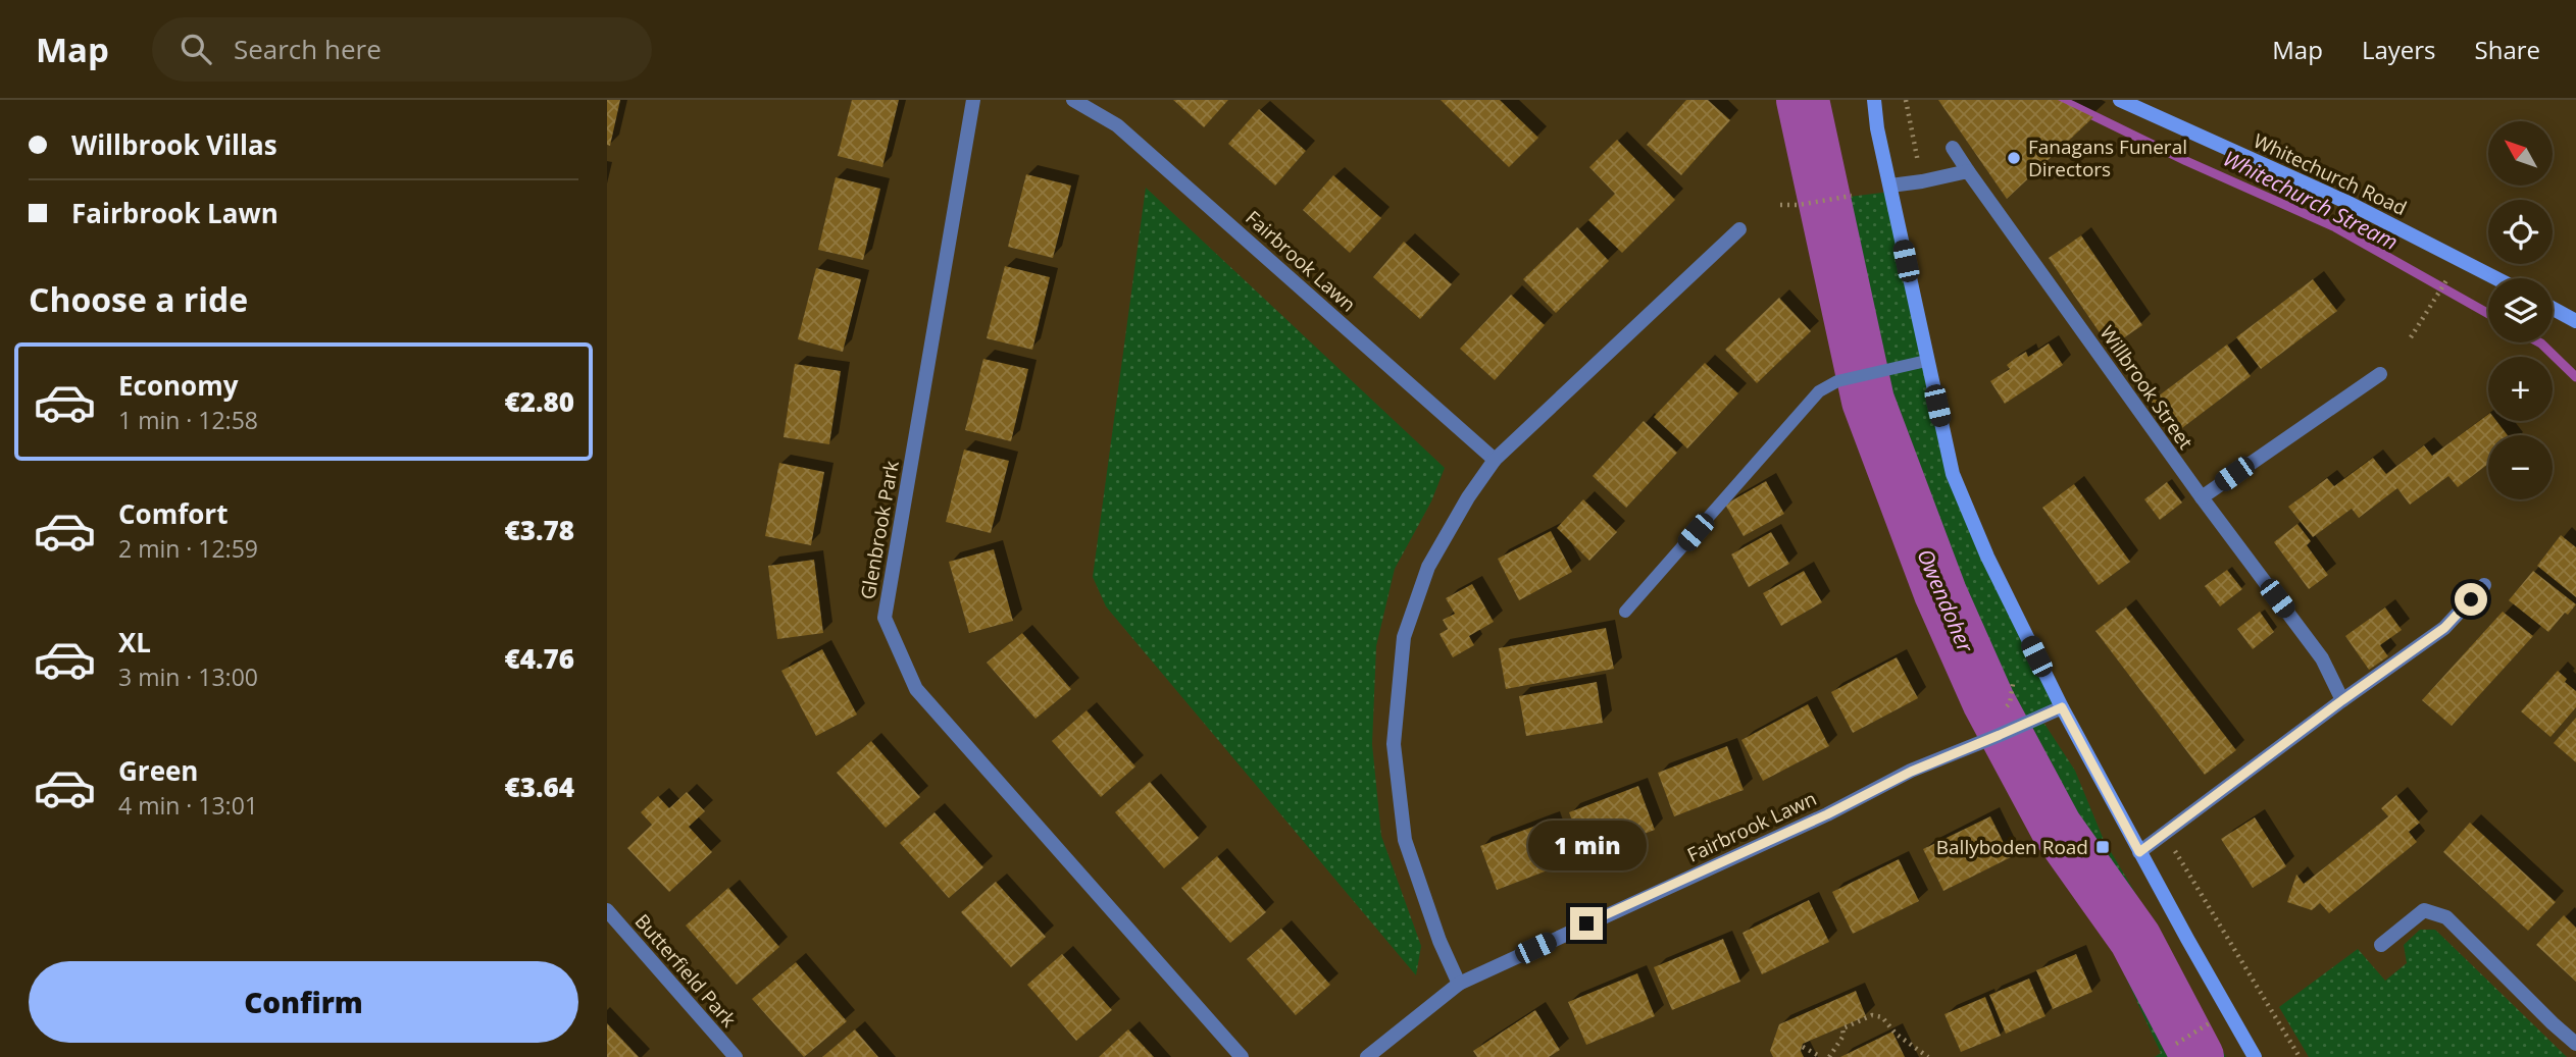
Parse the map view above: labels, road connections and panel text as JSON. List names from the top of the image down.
{
  "streets": {
    "main road": ["Whitechurch Road"],
    "street": [
      "Fairbrook Lawn",
      "Willbrook Street",
      "Glenbrook Park",
      "Butterfield Park"
    ]
  },
  "water": ["Whitechurch Stream", "Owendoher"],
  "places": {
    "other": ["Fanagans Funeral Directors"],
    "transit": ["Ballyboden Road"]
  },
  "north": "top left",
  "page": {
    "header": "Map",
    "search": "Search here",
    "nav": ["Map", "Layers", "Share"],
    "banner": ["Willbrook Villas", "Fairbrook Lawn"],
    "map_buttons": ["+", "−"],
    "heading": "Choose a ride",
    "list": [
      {
        "name": "Economy",
        "note": "1 min · 12:58",
        "value": "€2.80"
      },
      {
        "name": "Comfort",
        "note": "2 min · 12:59",
        "value": "€3.78"
      },
      {
        "name": "XL",
        "note": "3 min · 13:00",
        "value": "€4.76"
      },
      {
        "name": "Green",
        "note": "4 min · 13:01",
        "value": "€3.64"
      }
    ],
    "bubble": "1 min",
    "buttons": "Confirm"
  }
}
